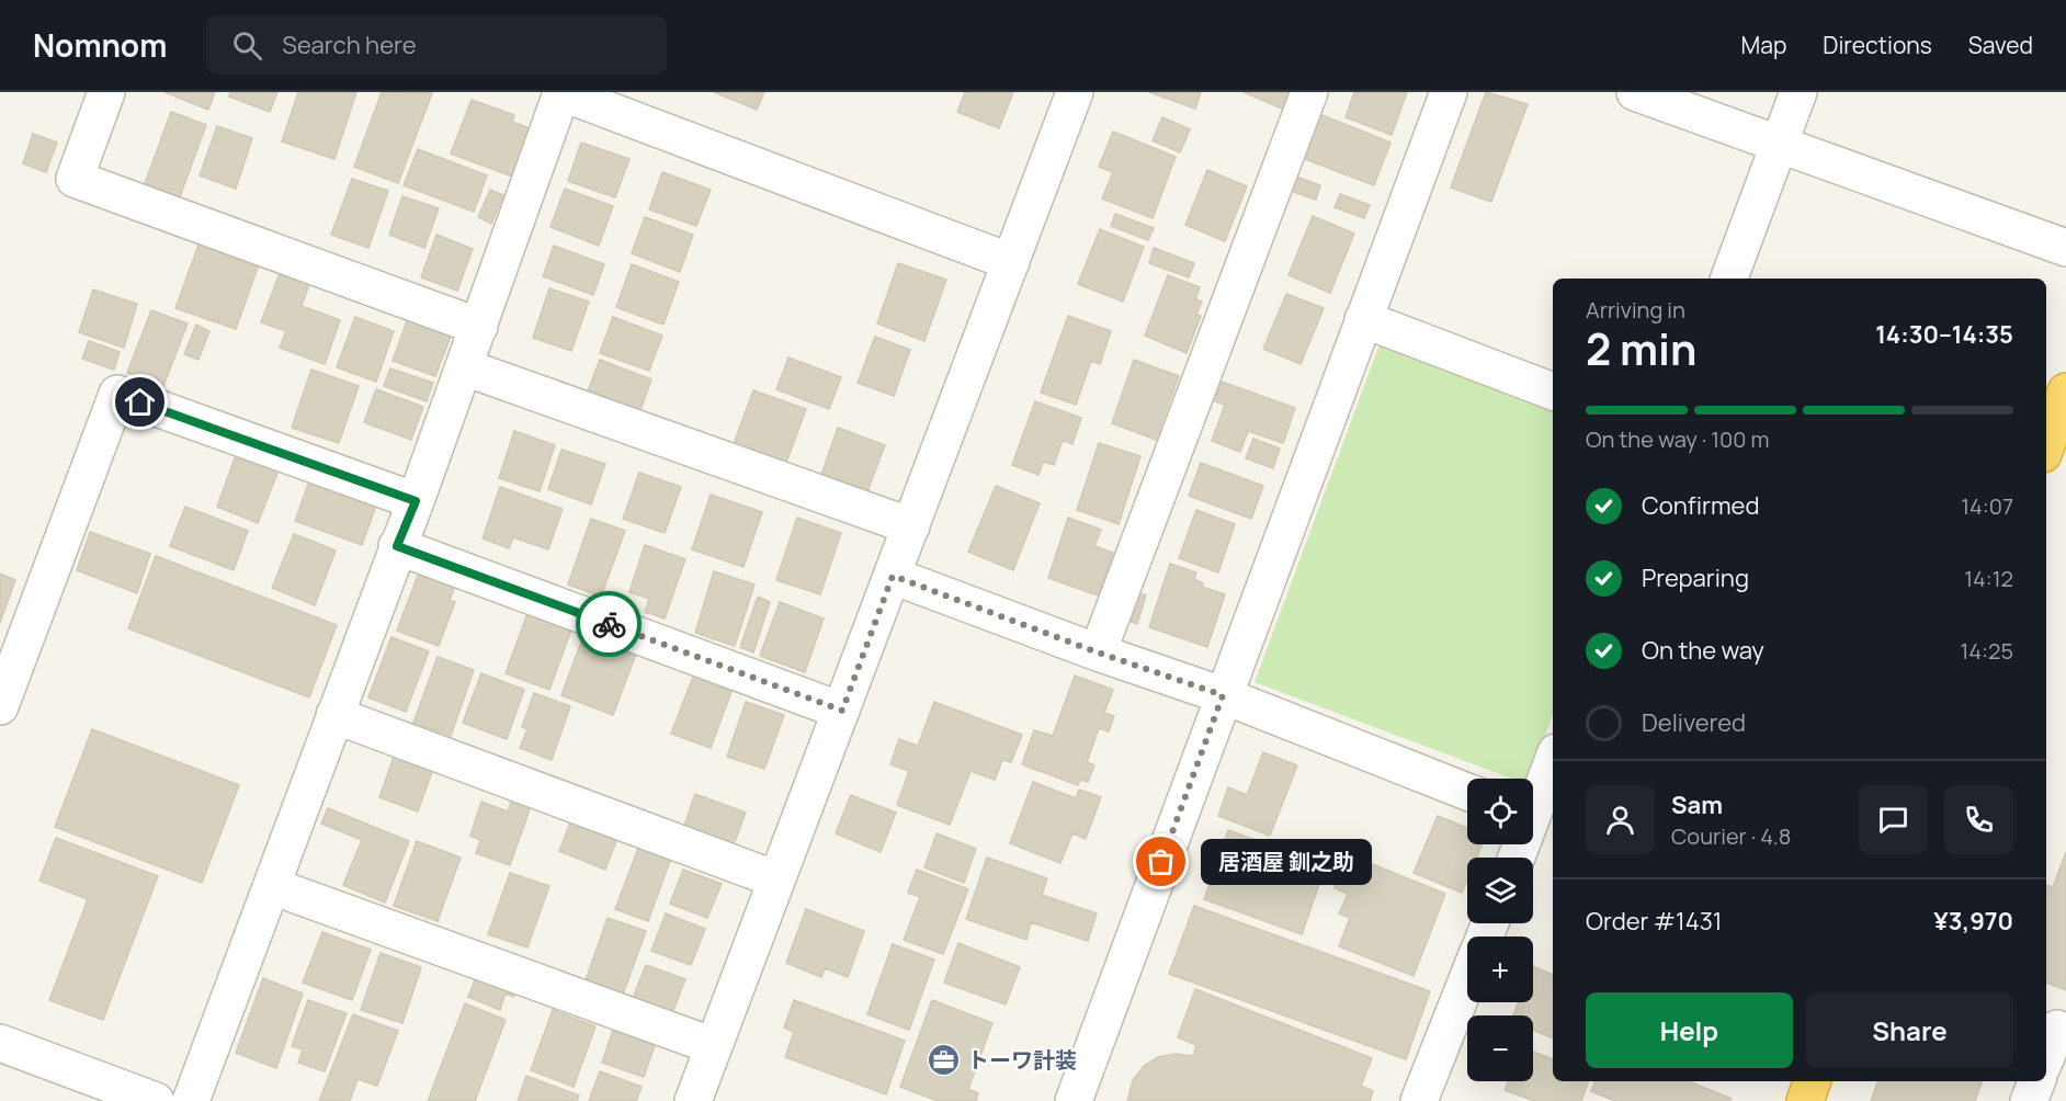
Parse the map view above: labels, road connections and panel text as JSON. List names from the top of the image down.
{
  "places": {
    "other": ["居酒屋 釧之助"],
    "office": ["トーワ計装"]
  },
  "page": {
    "header": "Nomnom",
    "search": "Search here",
    "nav": ["Map", "Directions", "Saved"],
    "heading": ["2 min", "Arriving in", "14:30–14:35"],
    "panel": [
      "Sam",
      "Courier · 4.8",
      "Order #1431",
      "¥3,970"
    ],
    "bar": "On the way · 100 m",
    "list": [
      ["Confirmed", "14:07"],
      ["Preparing", "14:12"],
      ["On the way", "14:25"],
      "Delivered"
    ],
    "map_buttons": ["+", "−"],
    "bubble": "居酒屋 釧之助",
    "buttons": ["Help", "Share"]
  }
}
